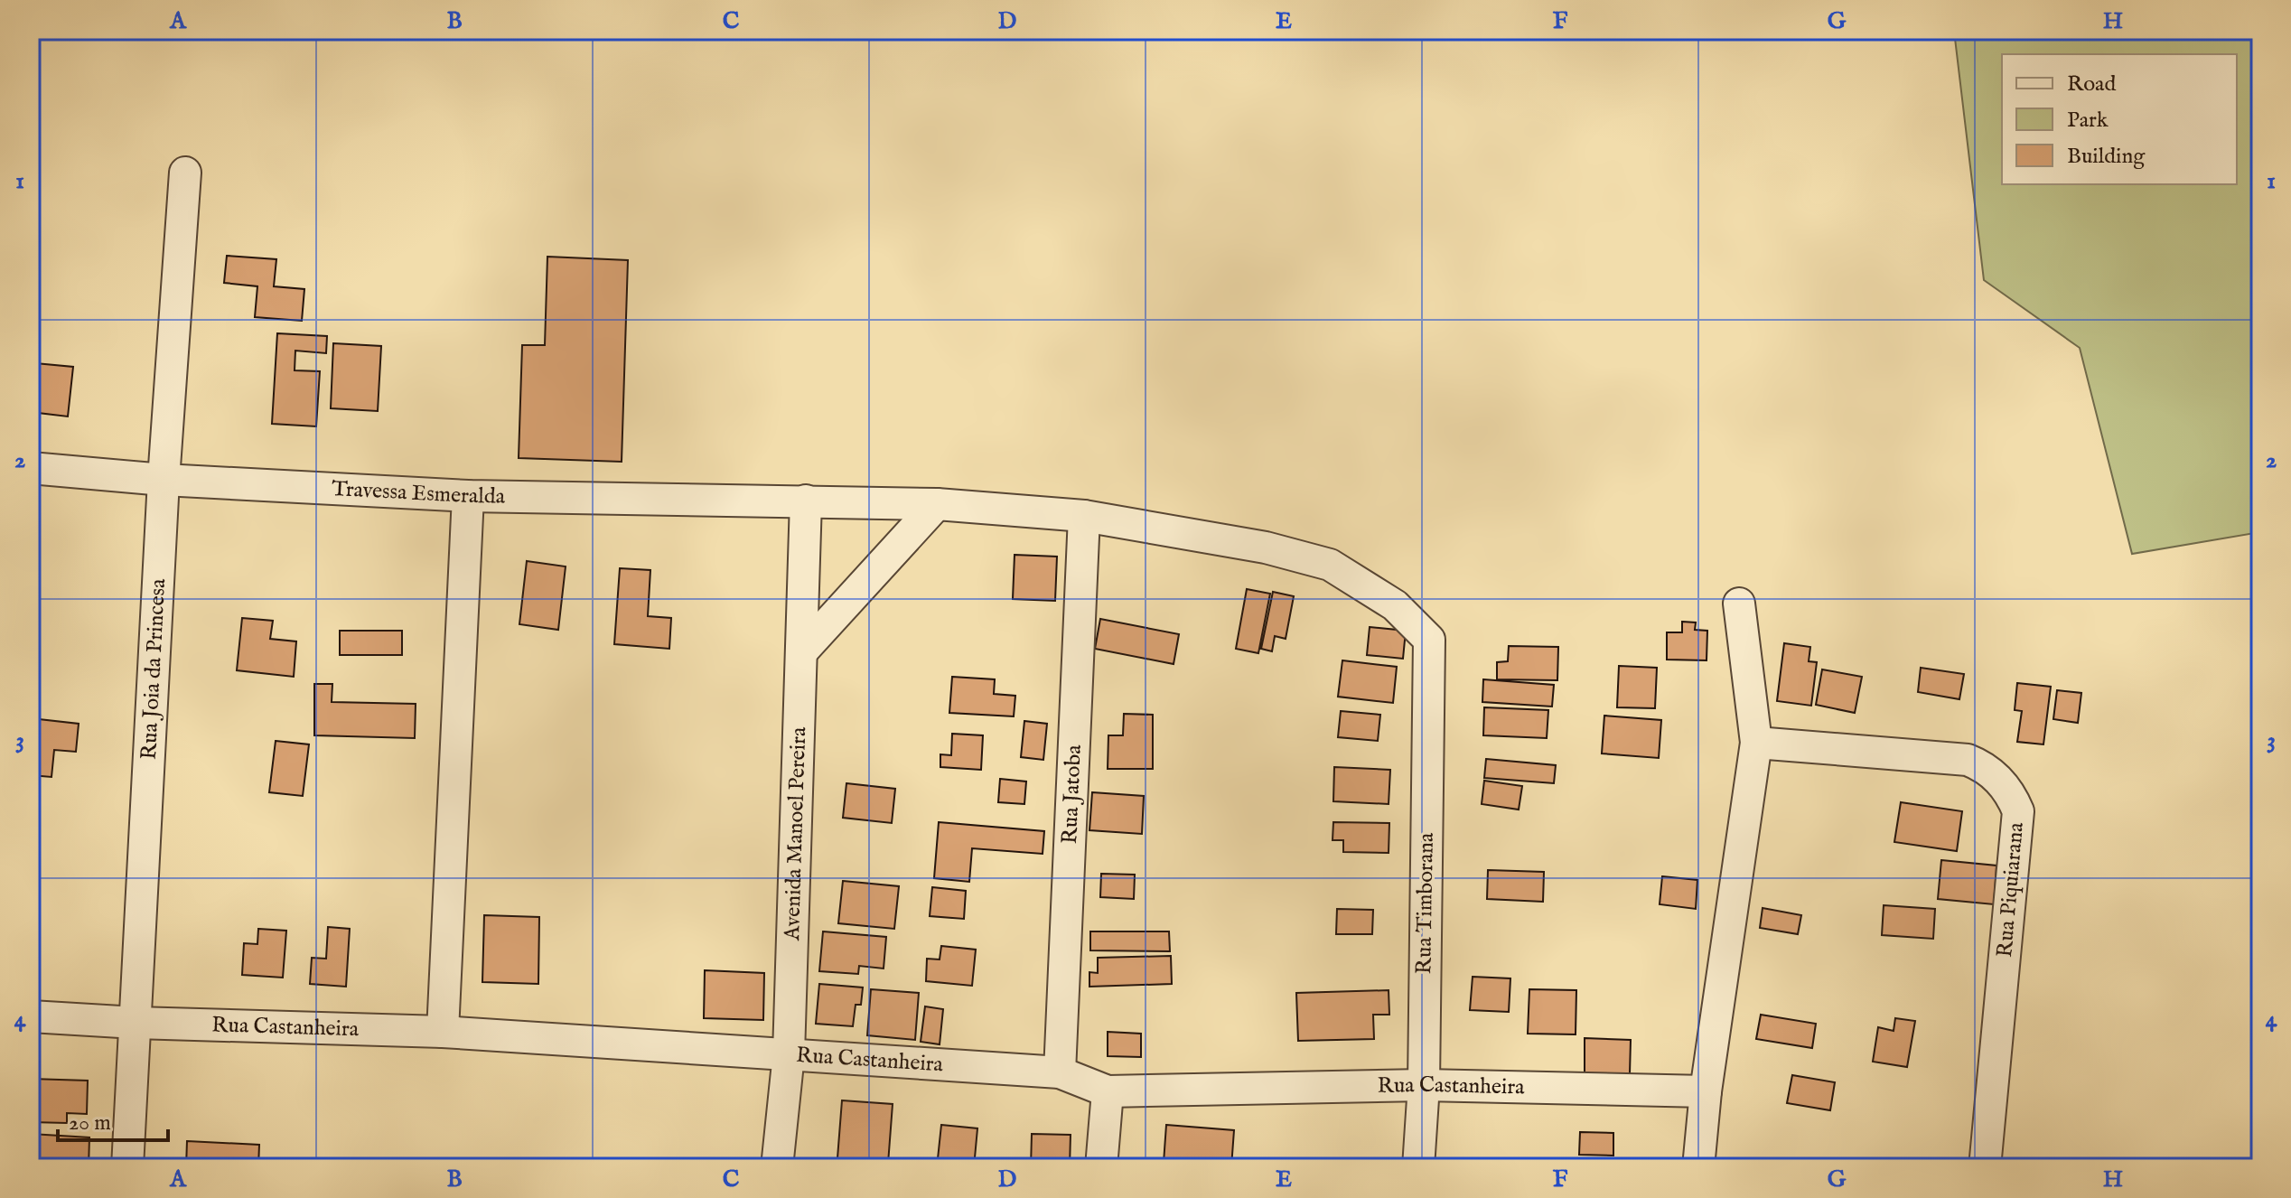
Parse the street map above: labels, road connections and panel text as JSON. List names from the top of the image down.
{
  "streets": {
    "street": [
      "Travessa Esmeralda",
      "Rua Joia da Princesa",
      "Rua Jatoba",
      "Avenida Manoel Pereira",
      "Rua Piquiarana",
      "Rua Timborana",
      "Rua Castanheira"
    ]
  },
  "crossings": [
    ["Travessa Esmeralda", "Rua Joia da Princesa"],
    ["Travessa Esmeralda", "Rua Jatoba"],
    ["Travessa Esmeralda", "Avenida Manoel Pereira"],
    ["Travessa Esmeralda", "Rua Timborana"],
    ["Rua Joia da Princesa", "Rua Castanheira"],
    ["Rua Jatoba", "Rua Castanheira"],
    ["Avenida Manoel Pereira", "Rua Castanheira"],
    ["Rua Timborana", "Rua Castanheira"]
  ],
  "legend": ["Road", "Park", "Building"],
  "scale_bar": "20 m",
  "grid": {
    "columns": [
      "A",
      "B",
      "C",
      "D",
      "E",
      "F",
      "G",
      "H"
    ],
    "rows": [
      "1",
      "2",
      "3",
      "4"
    ]
  }
}
